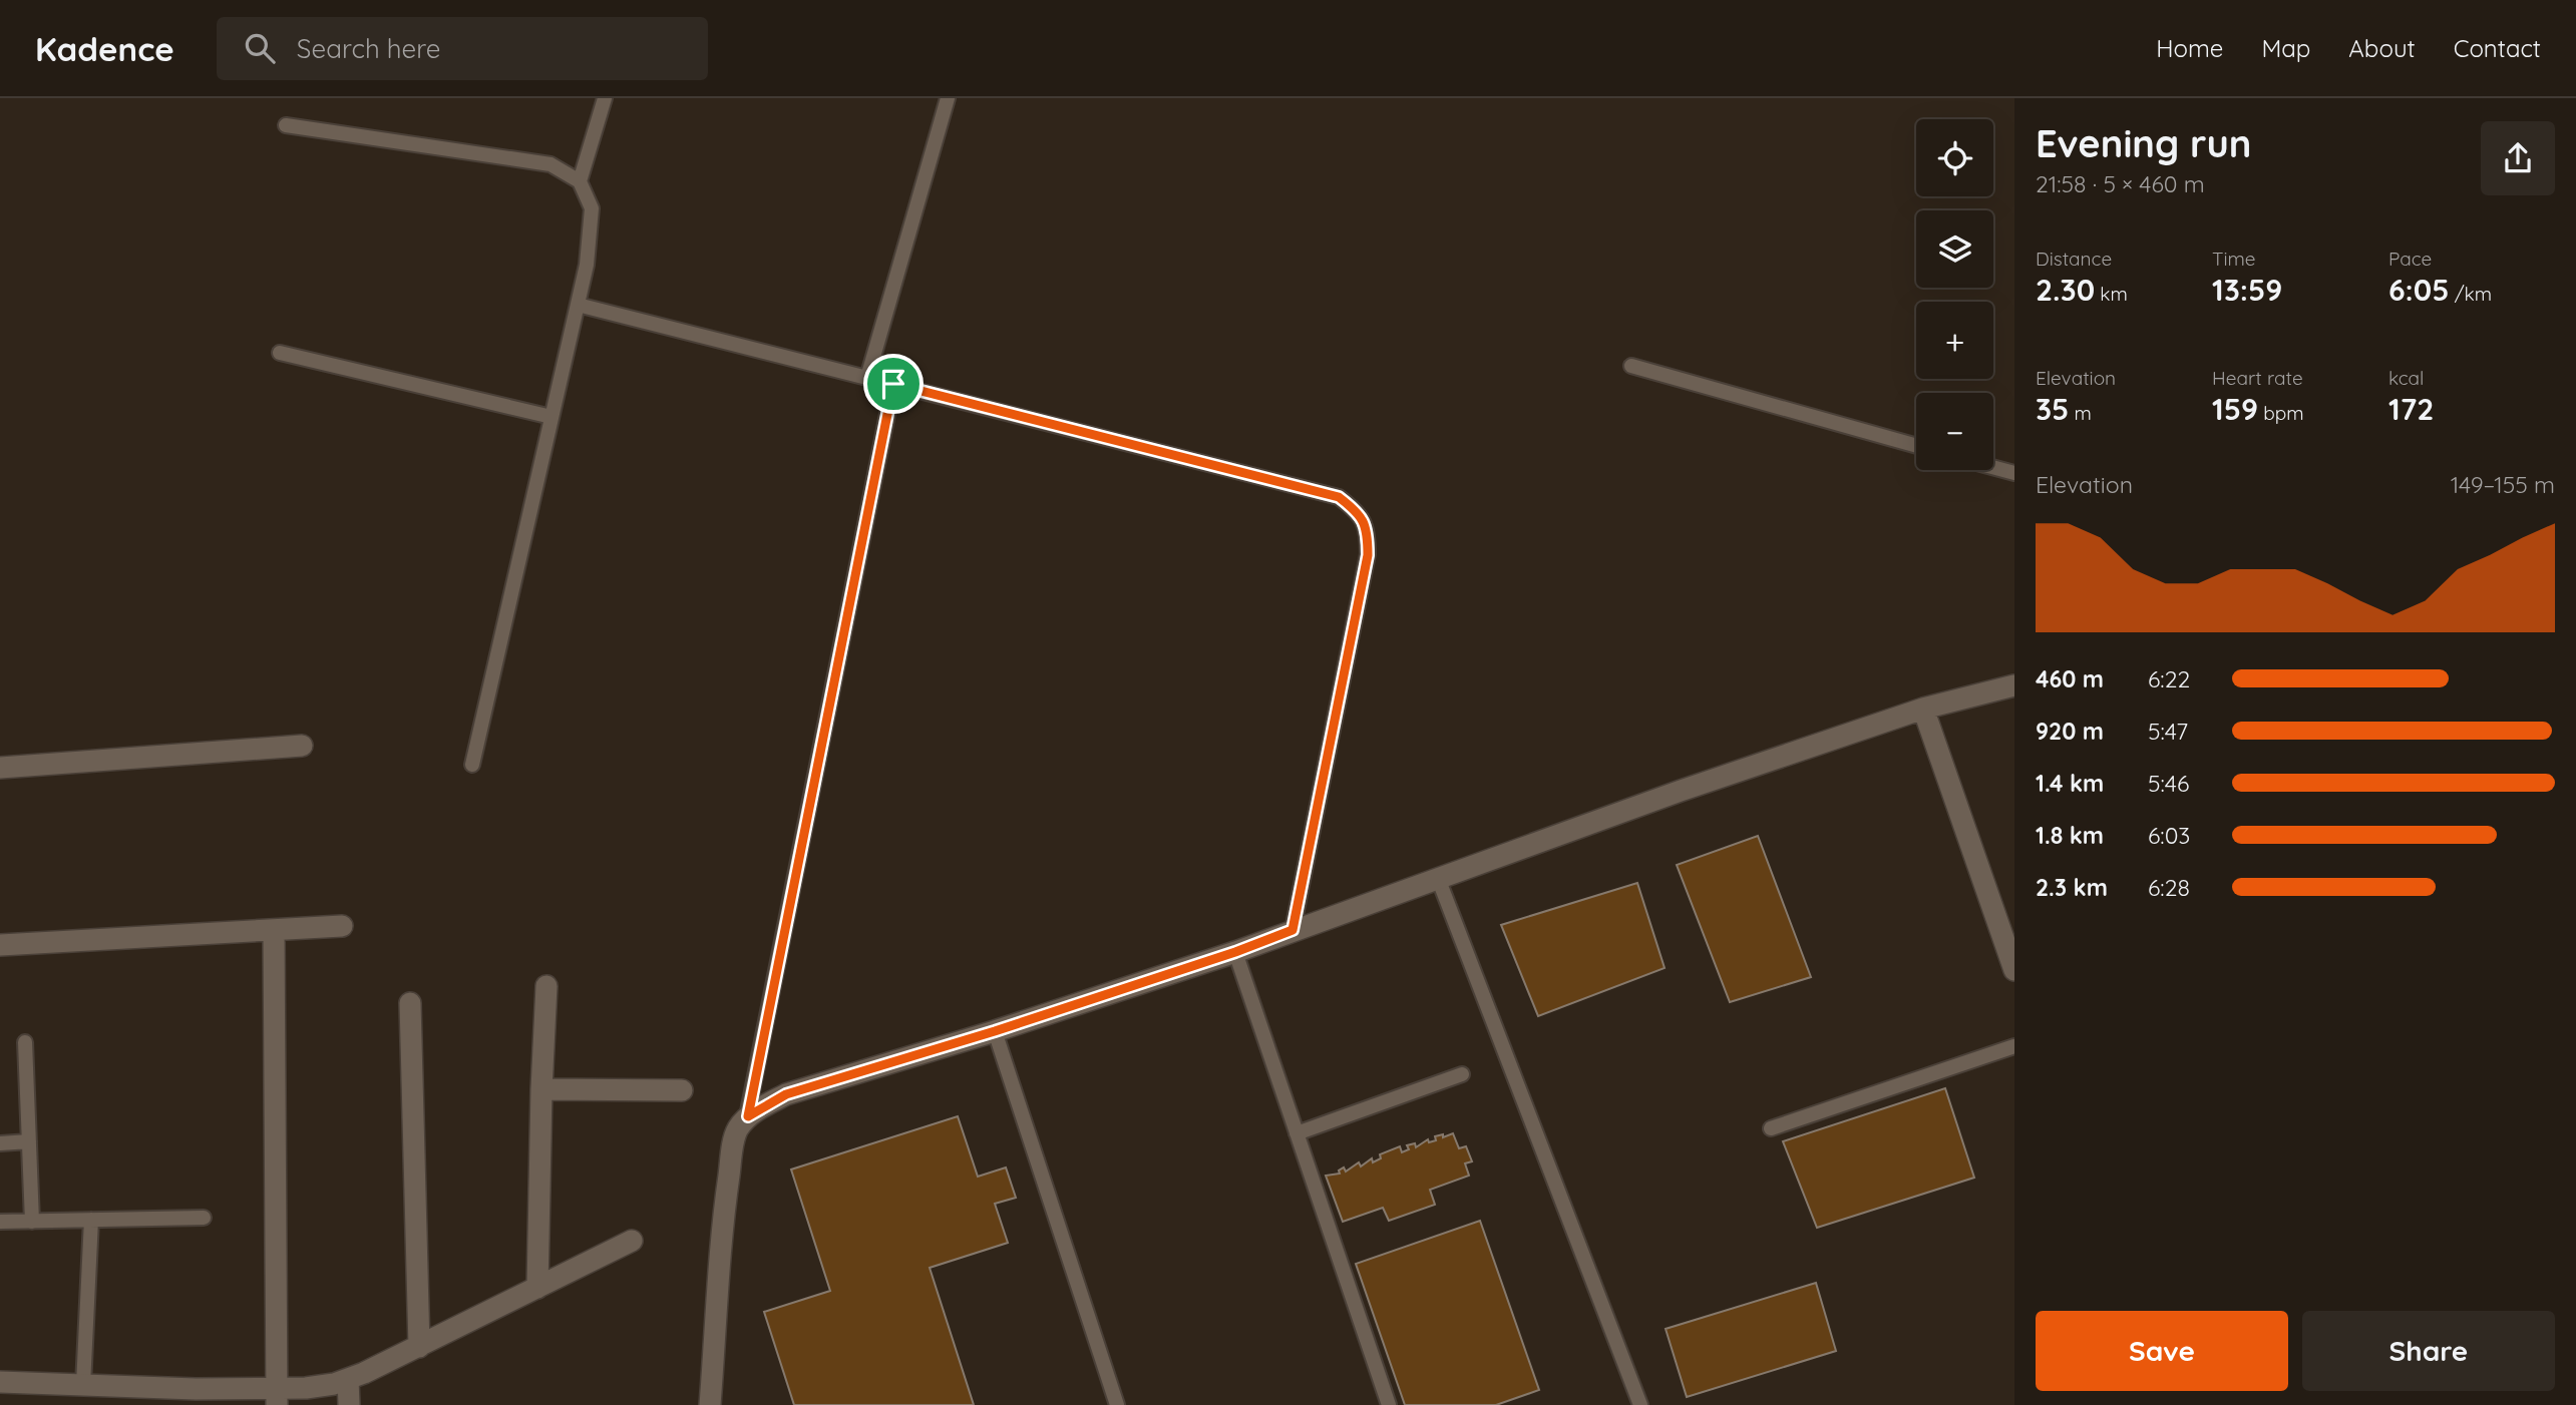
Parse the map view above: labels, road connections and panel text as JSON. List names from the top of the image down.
{
  "page": {
    "header": "Kadence",
    "search": "Search here",
    "nav": [
      "Home",
      "Map",
      "About",
      "Contact"
    ],
    "heading": ["Evening run", "21:58 · 5 × 460 m"],
    "map_buttons": ["+", "−"],
    "stats": [
      ["Distance", "2.30 km"],
      ["Time", "13:59"],
      ["Pace", "6:05 /km"],
      ["Elevation", "35 m"],
      ["Heart rate", "159 bpm"],
      ["kcal", "172"]
    ],
    "chart": ["Elevation", "149–155 m"],
    "list": [
      {
        "name": "460 m",
        "note": "6:22"
      },
      {
        "name": "920 m",
        "note": "5:47"
      },
      {
        "name": "1.4 km",
        "note": "5:46"
      },
      {
        "name": "1.8 km",
        "note": "6:03"
      },
      {
        "name": "2.3 km",
        "note": "6:28"
      }
    ],
    "buttons": ["Save", "Share"]
  }
}
